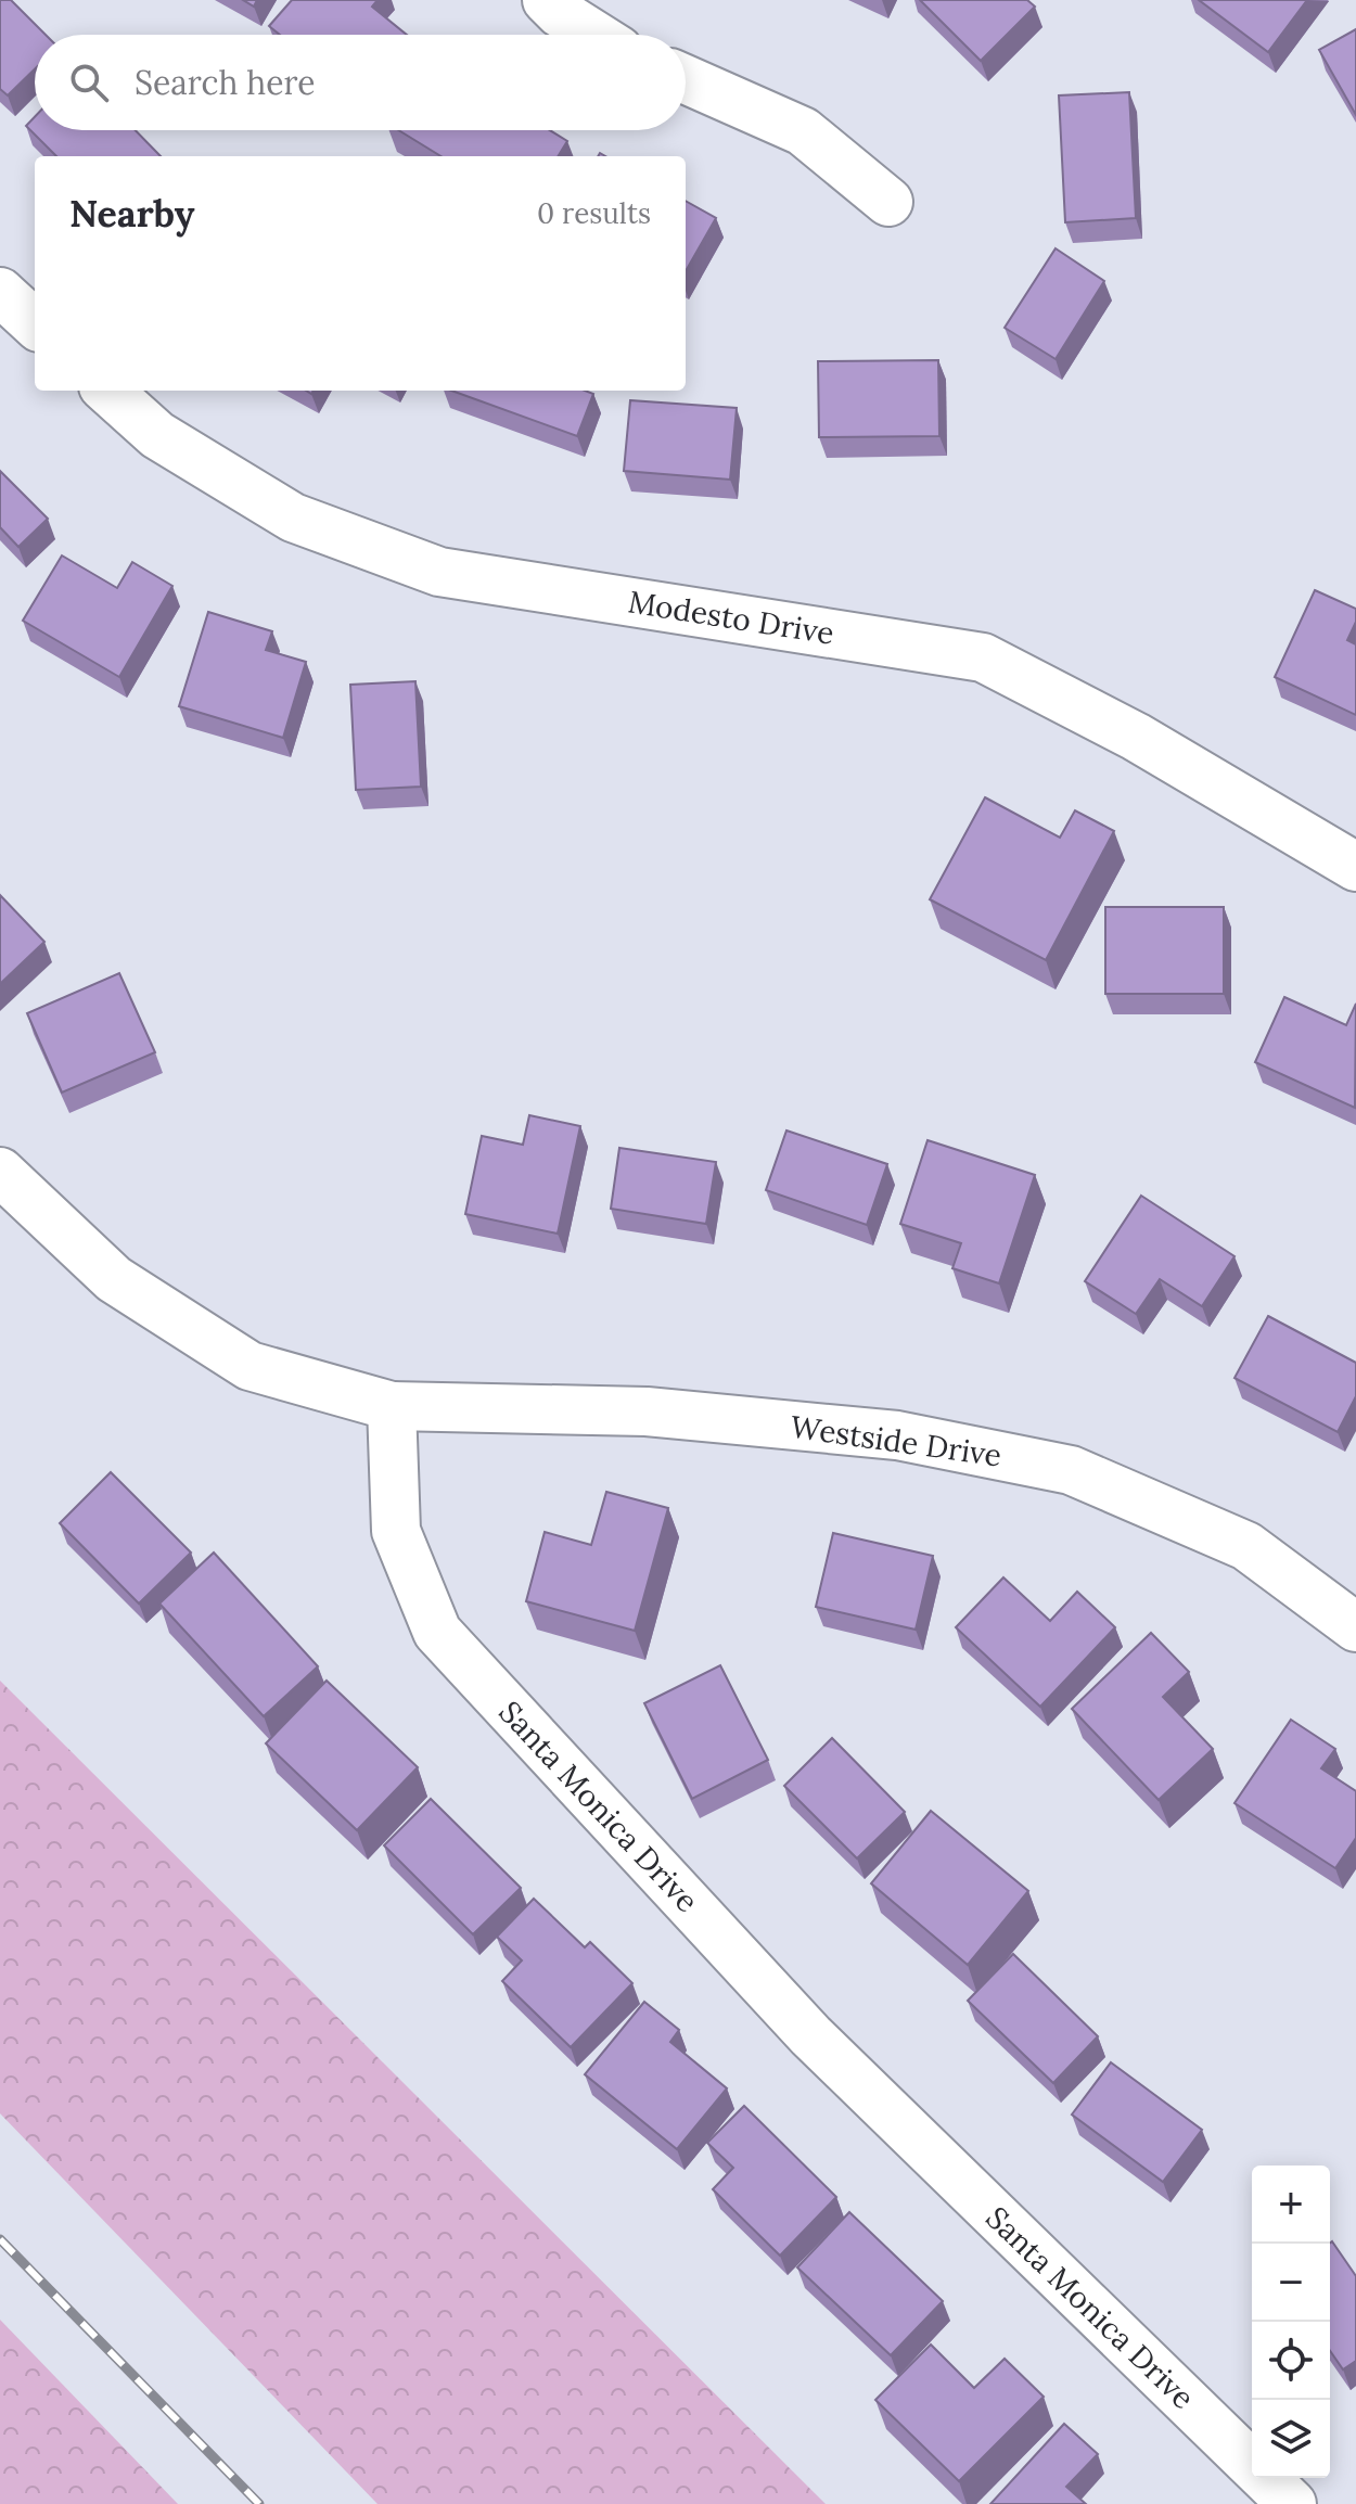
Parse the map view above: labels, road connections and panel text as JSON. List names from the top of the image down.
{
  "streets": {
    "street": ["Modesto Drive", "Westside Drive", "Santa Monica Drive"]
  },
  "crossings": [
    ["Westside Drive", "Santa Monica Drive"]
  ],
  "page": {
    "search": "Search here",
    "heading": ["Nearby", "0 results"],
    "map_buttons": ["+", "−"]
  }
}
